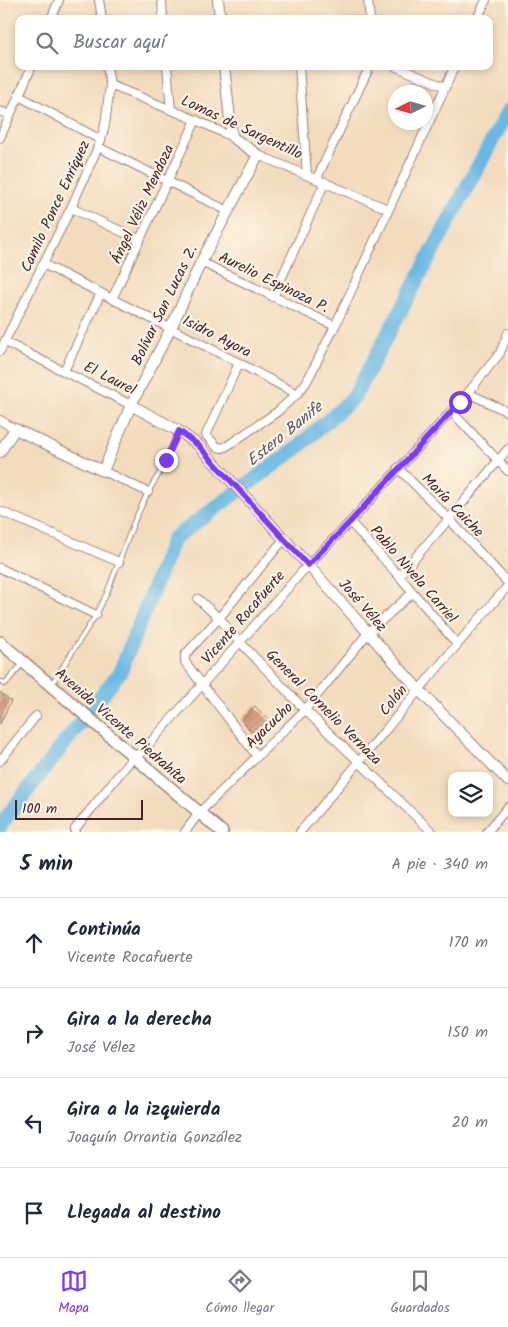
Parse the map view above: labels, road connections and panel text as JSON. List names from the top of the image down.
{
  "streets": {
    "main road": ["Avenida Vicente Piedrahíta"],
    "street": [
      "Lomas de Sargentillo",
      "Ángel Véliz Mendoza",
      "Camilo Ponce Enríquez",
      "Aurelio Espinoza P.",
      "Bolívar San Lucas Z.",
      "Isidro Ayora",
      "El Laurel",
      "María Caiche",
      "Pablo Nivela Carriel",
      "José Vélez",
      "Vicente Rocafuerte",
      "Colón",
      "General Cornelio Vernaza",
      "Ayacucho"
    ]
  },
  "crossings": [
    ["Lomas de Sargentillo", "Ángel Véliz Mendoza"],
    ["Lomas de Sargentillo", "Camilo Ponce Enríquez"],
    ["Lomas de Sargentillo", "Bolívar San Lucas Z."],
    ["Ángel Véliz Mendoza", "Isidro Ayora"],
    ["Camilo Ponce Enríquez", "Isidro Ayora"],
    ["Camilo Ponce Enríquez", "El Laurel"],
    ["Aurelio Espinoza P.", "Bolívar San Lucas Z."],
    ["Bolívar San Lucas Z.", "Isidro Ayora"],
    ["Bolívar San Lucas Z.", "El Laurel"],
    ["El Laurel", "José Vélez"],
    ["María Caiche", "Vicente Rocafuerte"],
    ["María Caiche", "Colón"],
    ["Pablo Nivela Carriel", "Vicente Rocafuerte"],
    ["Pablo Nivela Carriel", "Colón"],
    ["Pablo Nivela Carriel", "Ayacucho"],
    ["José Vélez", "Vicente Rocafuerte"],
    ["José Vélez", "Colón"],
    ["José Vélez", "Ayacucho"],
    ["Vicente Rocafuerte", "General Cornelio Vernaza"],
    ["Vicente Rocafuerte", "Avenida Vicente Piedrahíta"],
    ["Colón", "General Cornelio Vernaza"],
    ["General Cornelio Vernaza", "Ayacucho"],
    ["Ayacucho", "Avenida Vicente Piedrahíta"]
  ],
  "water": ["Estero Banife"],
  "scale_bar": "100 m",
  "north": "left",
  "page": {
    "search": "Buscar aquí",
    "scale": "100 m",
    "heading": ["5 min", "A pie · 340 m"],
    "list": [
      ["Continúa", "Vicente Rocafuerte", "170 m"],
      ["Gira a la derecha", "José Vélez", "150 m"],
      ["Gira a la izquierda", "Joaquín Orrantia González", "20 m"],
      "Llegada al destino"
    ],
    "nav": ["Mapa", "Cómo llegar", "Guardados"]
  }
}
